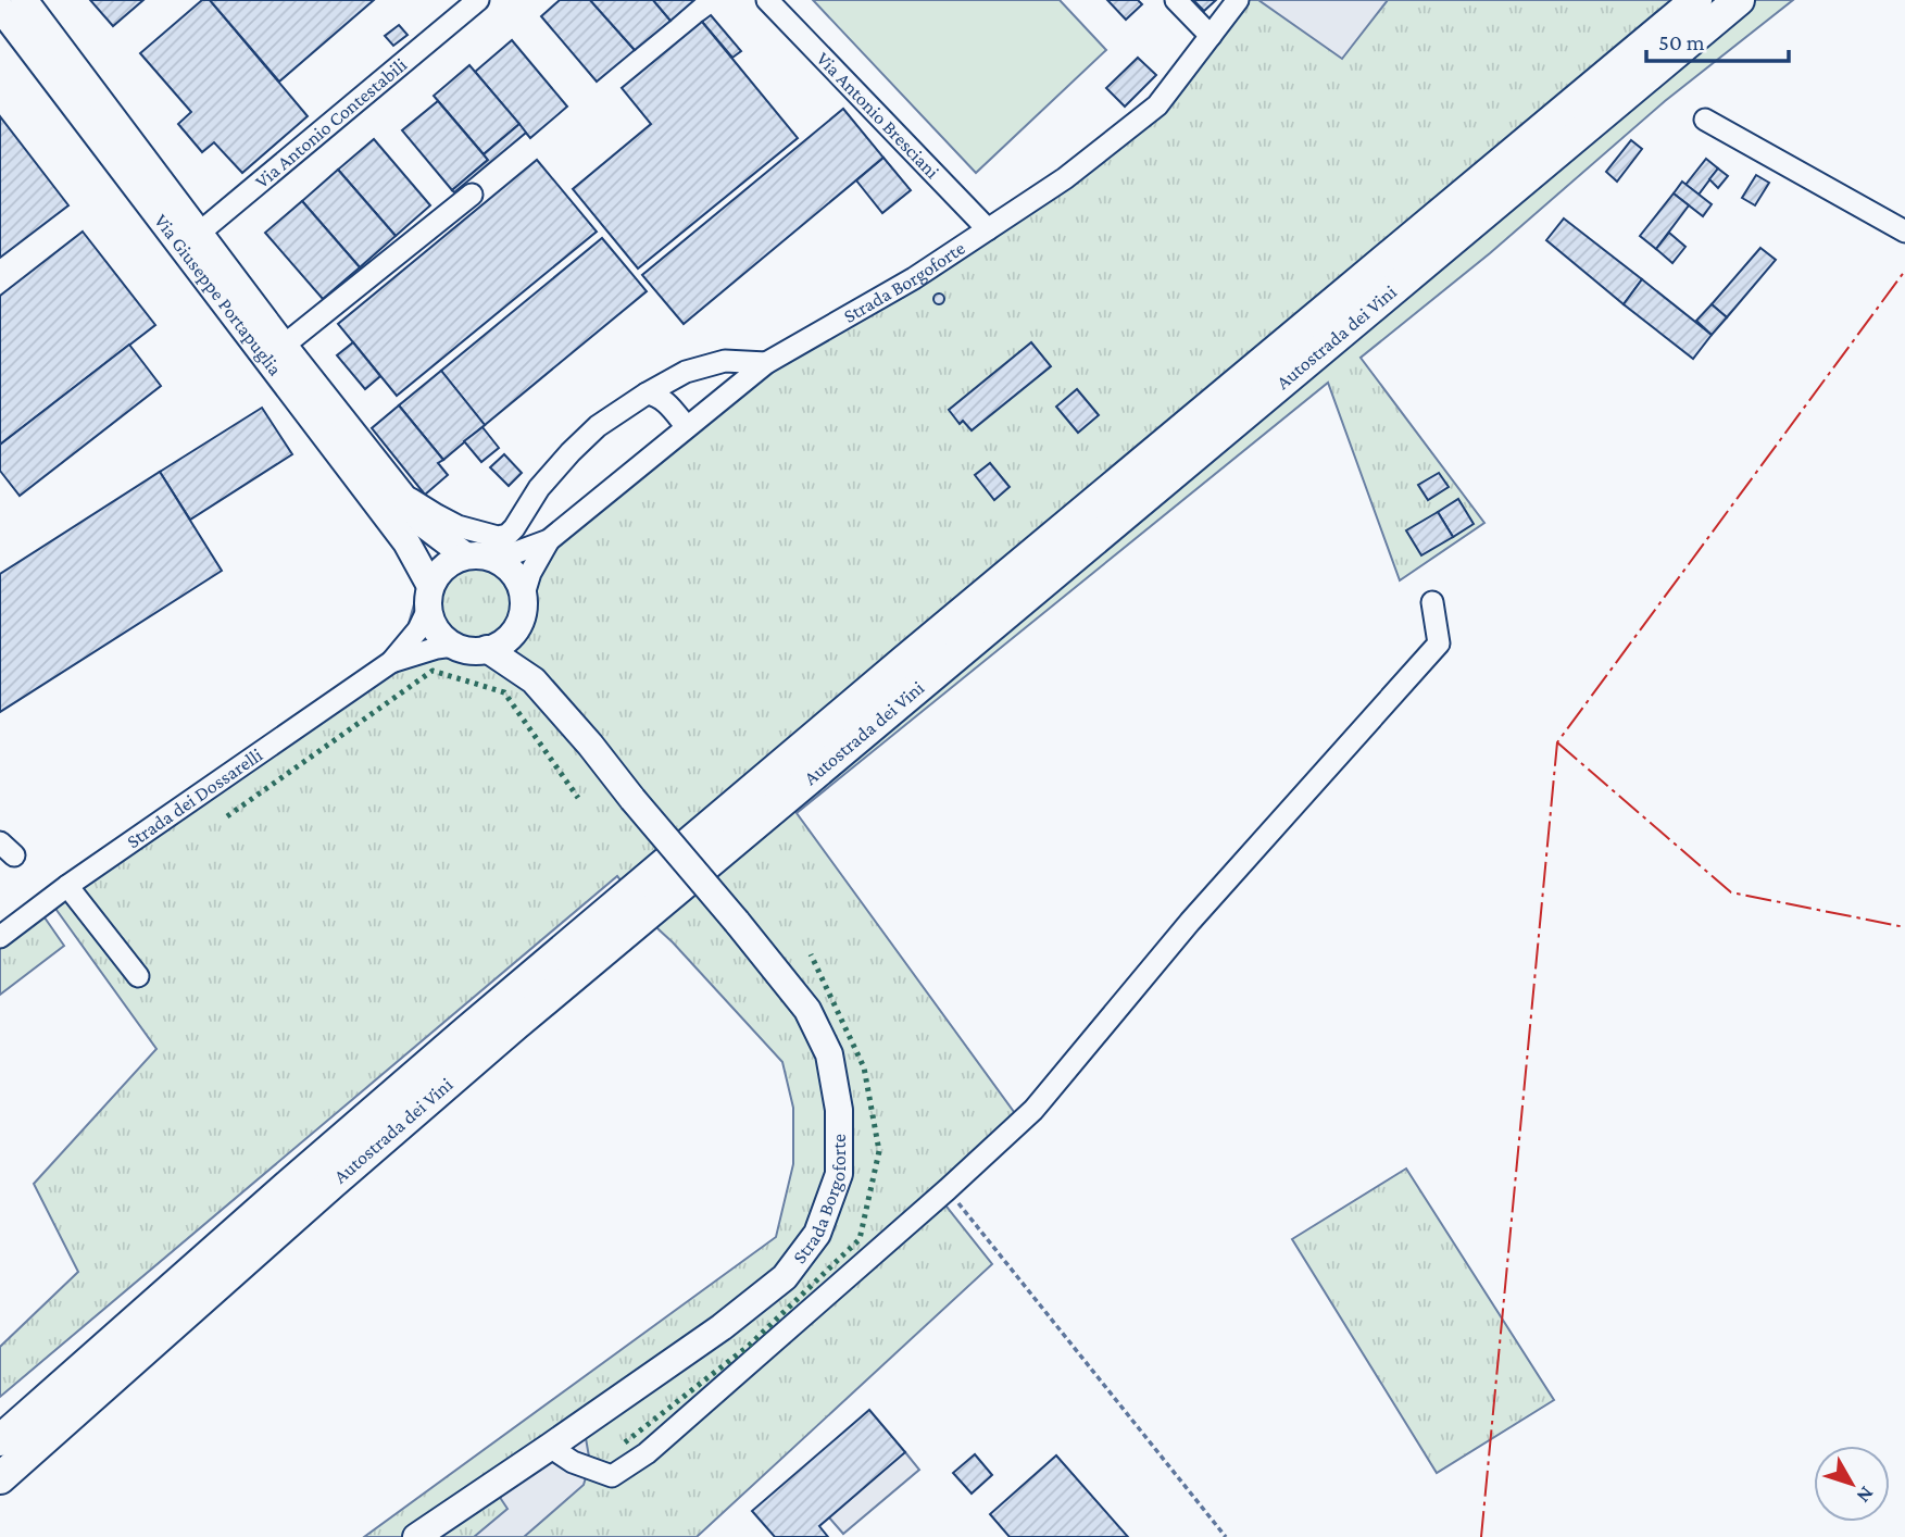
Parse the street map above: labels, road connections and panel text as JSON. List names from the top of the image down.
{
  "streets": {
    "highway": ["Autostrada dei Vini"],
    "main road": ["Strada Borgoforte", "Via Giuseppe Portapuglia"],
    "street": ["Via Antonio Bresciani", "Via Antonio Contestabili", "Strada dei Dossarelli"]
  },
  "crossings": [
    ["Via Antonio Bresciani", "Strada Borgoforte"],
    ["Via Antonio Contestabili", "Via Giuseppe Portapuglia"],
    ["Strada Borgoforte", "Via Giuseppe Portapuglia"],
    ["Strada Borgoforte", "Strada dei Dossarelli"],
    ["Via Giuseppe Portapuglia", "Strada dei Dossarelli"]
  ],
  "scale_bar": "50 m",
  "north": "bottom right"
}
